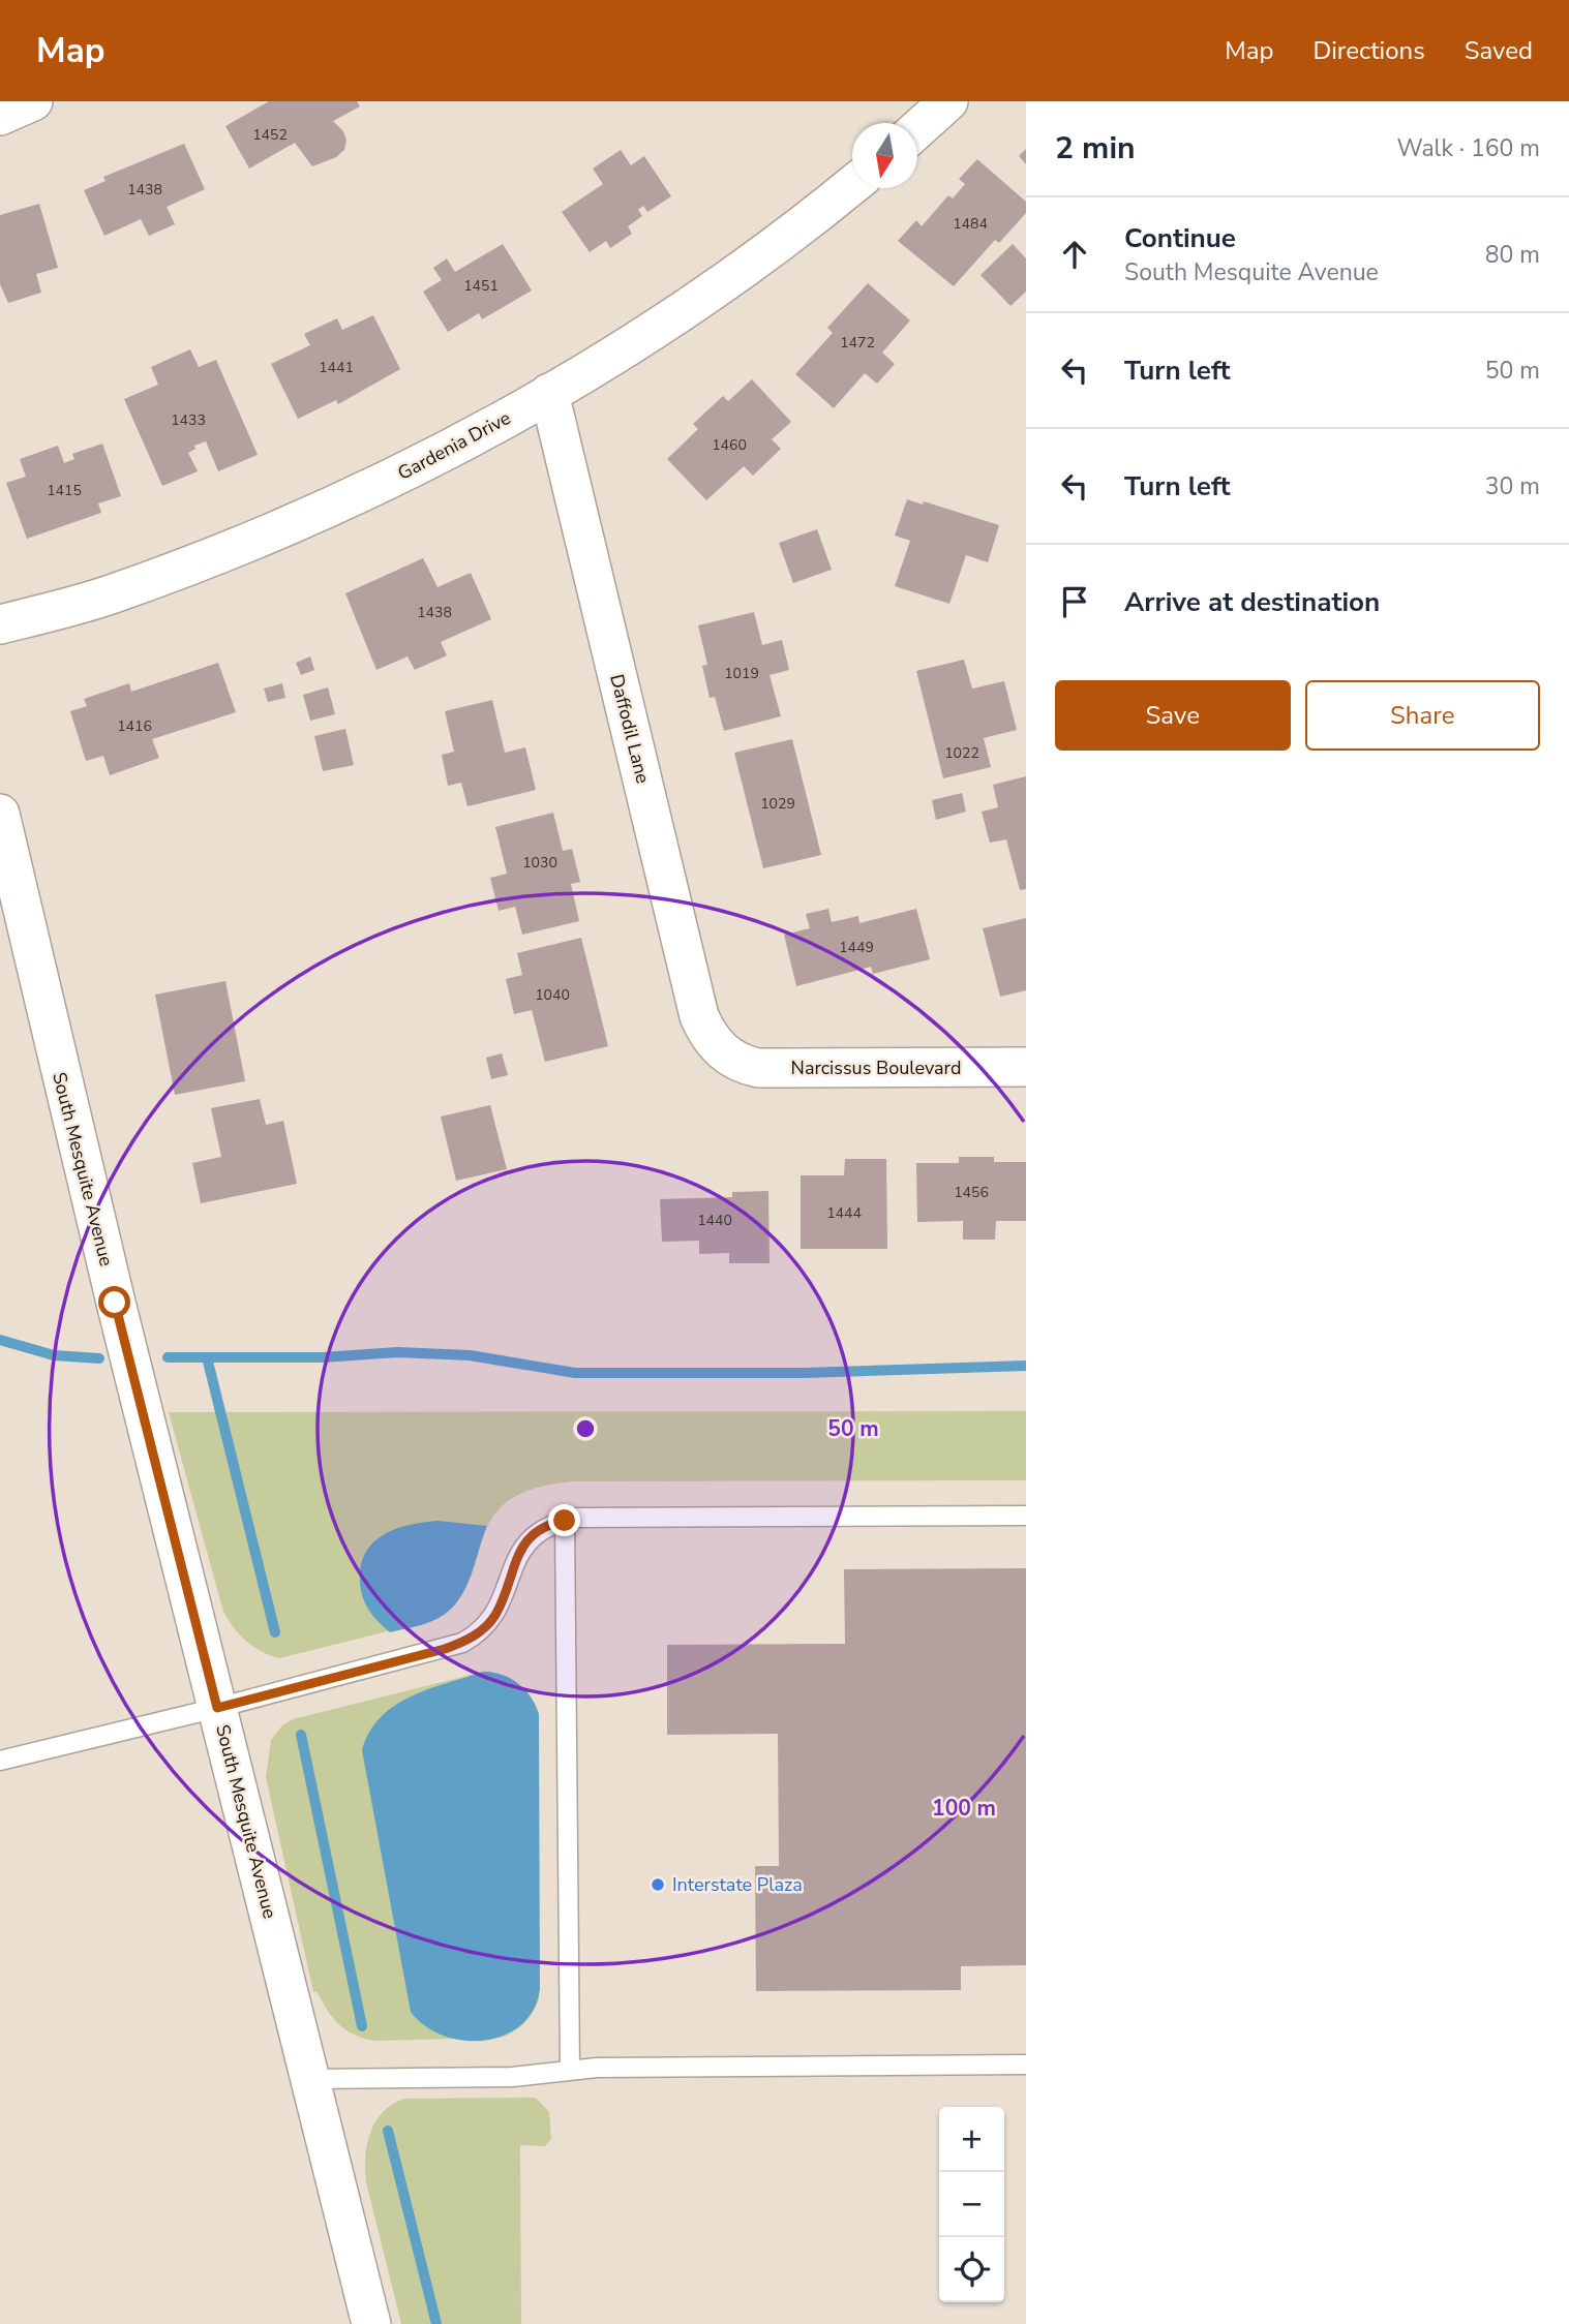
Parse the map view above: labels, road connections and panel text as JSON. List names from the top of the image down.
{
  "streets": {
    "street": [
      "Gardenia Drive",
      "Daffodil Lane",
      "Narcissus Boulevard",
      "South Mesquite Avenue"
    ]
  },
  "crossings": [
    ["Gardenia Drive", "Daffodil Lane"],
    ["Daffodil Lane", "Narcissus Boulevard"]
  ],
  "places": ["Interstate Plaza"],
  "house_numbers": [
    "1452",
    "1438",
    "1484",
    "1451",
    "1472",
    "1441",
    "1433",
    "1460",
    "1415",
    "1438",
    "1019",
    "1416",
    "1022",
    "1029",
    "1030",
    "1449",
    "1040",
    "1456",
    "1444",
    "1440"
  ],
  "north": "bottom",
  "page": {
    "header": "Map",
    "nav": ["Map", "Directions", "Saved"],
    "heading": ["2 min", "Walk · 160 m"],
    "list": [
      ["Continue", "South Mesquite Avenue", "80 m"],
      ["Turn left", "50 m"],
      ["Turn left", "30 m"],
      "Arrive at destination"
    ],
    "buttons": ["Save", "Share"],
    "map_buttons": ["+", "−"]
  },
  "rings": ["50 m", "100 m"]
}
